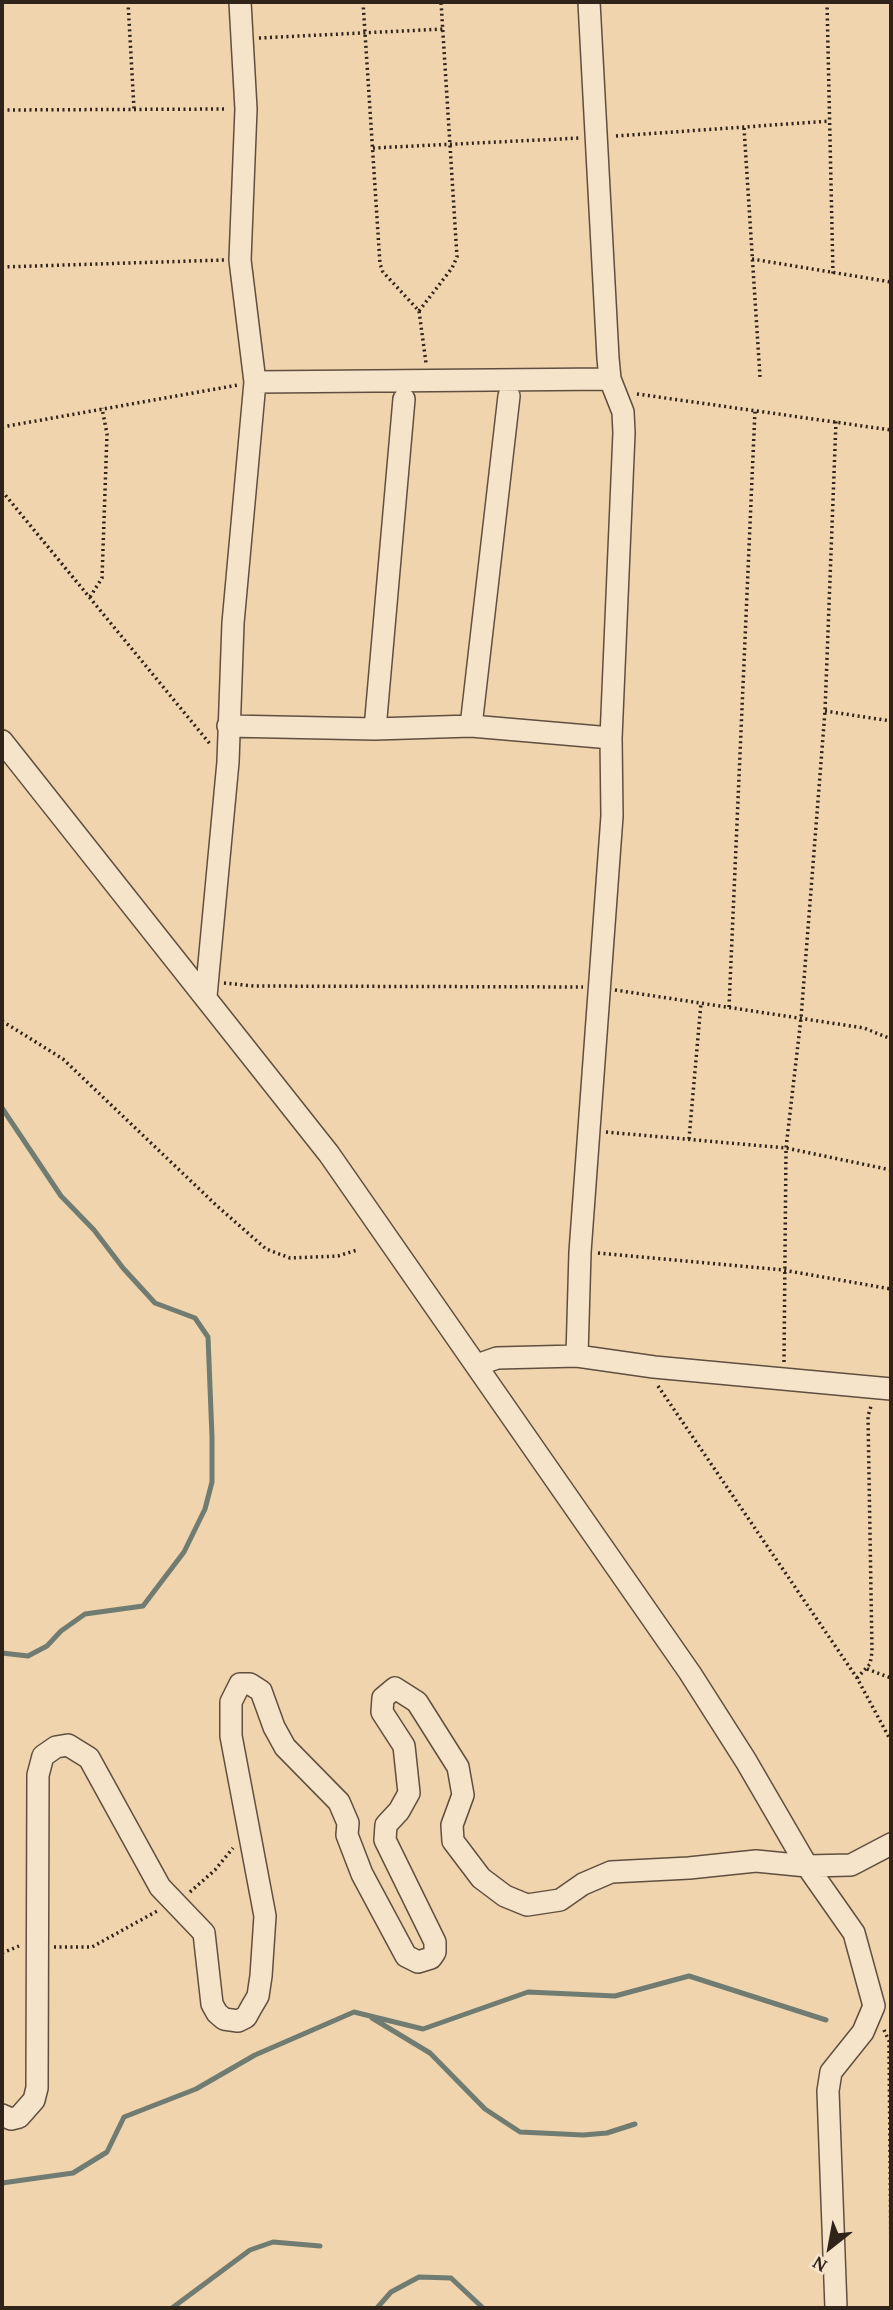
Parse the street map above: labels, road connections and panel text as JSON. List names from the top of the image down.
{
  "north": "bottom left"
}
